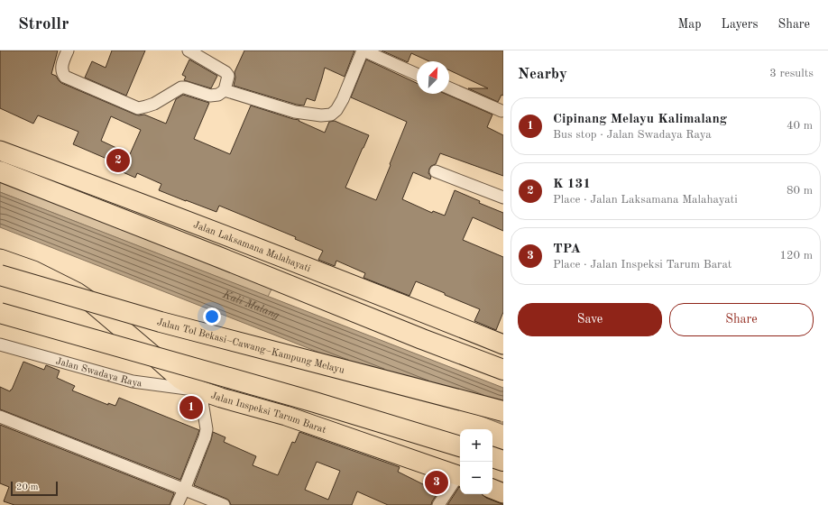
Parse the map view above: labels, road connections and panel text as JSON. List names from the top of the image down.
{
  "streets": {
    "highway": ["Jalan Tol Bekasi–Cawang–Kampung Melayu"],
    "main road": ["Jalan Laksamana Malahayati", "Jalan Inspeksi Tarum Barat"],
    "street": ["Jalan Swadaya Raya"]
  },
  "crossings": [
    ["Jalan Swadaya Raya", "Jalan Inspeksi Tarum Barat"]
  ],
  "water": ["Kali Malang"],
  "scale_bar": "20 m",
  "north": "top right",
  "page": {
    "header": "Strollr",
    "nav": ["Map", "Layers", "Share"],
    "heading": ["Nearby", "3 results"],
    "list": [
      {
        "mark": "1",
        "name": "Cipinang Melayu Kalimalang",
        "note": "Bus stop · Jalan Swadaya Raya",
        "value": "40 m"
      },
      {
        "mark": "2",
        "name": "K 131",
        "note": "Place · Jalan Laksamana Malahayati",
        "value": "80 m"
      },
      {
        "mark": "3",
        "name": "TPA",
        "note": "Place · Jalan Inspeksi Tarum Barat",
        "value": "120 m"
      }
    ],
    "pins": ["2", "1", "3"],
    "buttons": ["Save", "Share"],
    "map_buttons": ["+", "−"],
    "scale": "20 m"
  }
}
